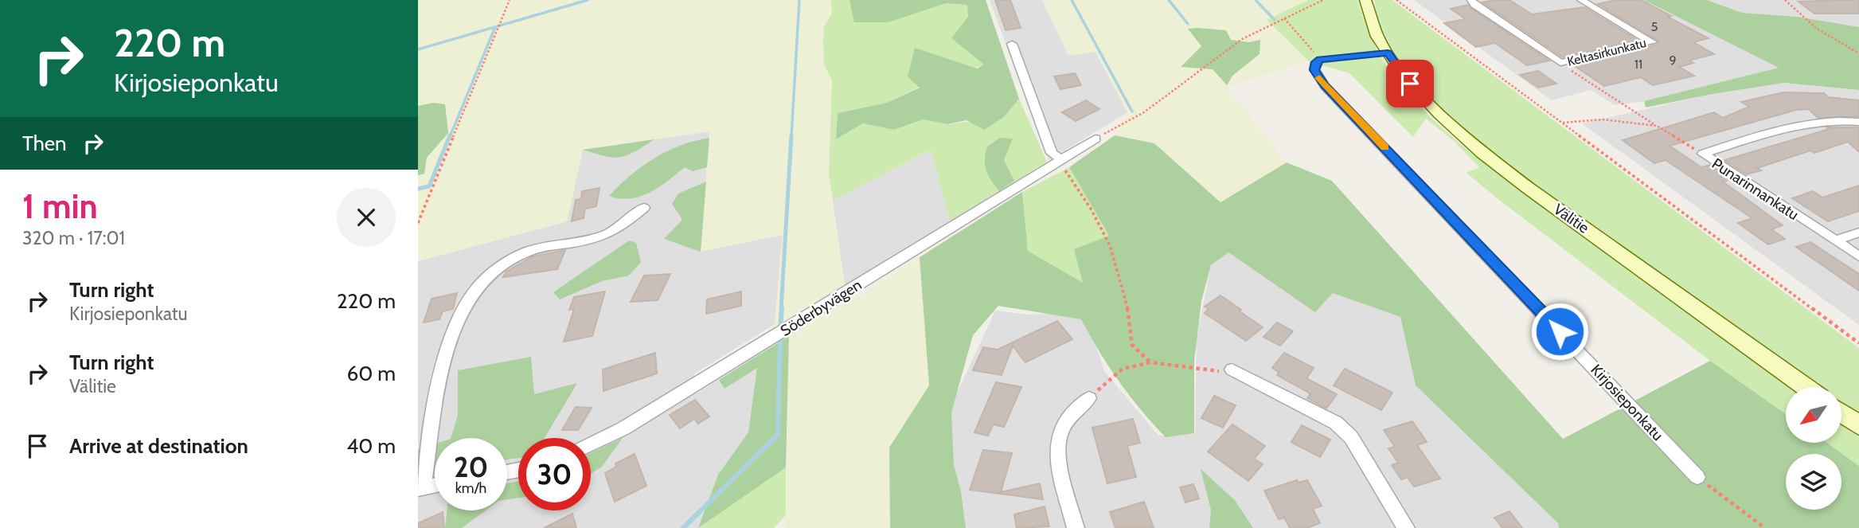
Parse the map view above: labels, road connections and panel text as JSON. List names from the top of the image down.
{
  "streets": {
    "main road": ["Välitie"],
    "street": [
      "Keltasirkunkatu",
      "Punarinnankatu",
      "Söderbyvägen",
      "Kirjosieponkatu"
    ]
  },
  "house_numbers": ["5", "9", "11"],
  "north": "bottom left",
  "page": {
    "turn": ["220 m", "Kirjosieponkatu"],
    "then": "Then",
    "heading": ["1 min", "320 m · 17:01"],
    "list": [
      {
        "name": "Turn right",
        "note": "Kirjosieponkatu",
        "value": "220 m"
      },
      {
        "name": "Turn right",
        "note": "Välitie",
        "value": "60 m"
      },
      {
        "name": "Arrive at destination",
        "value": "40 m"
      }
    ],
    "speed": "20 km/h",
    "limit": "30"
  }
}
